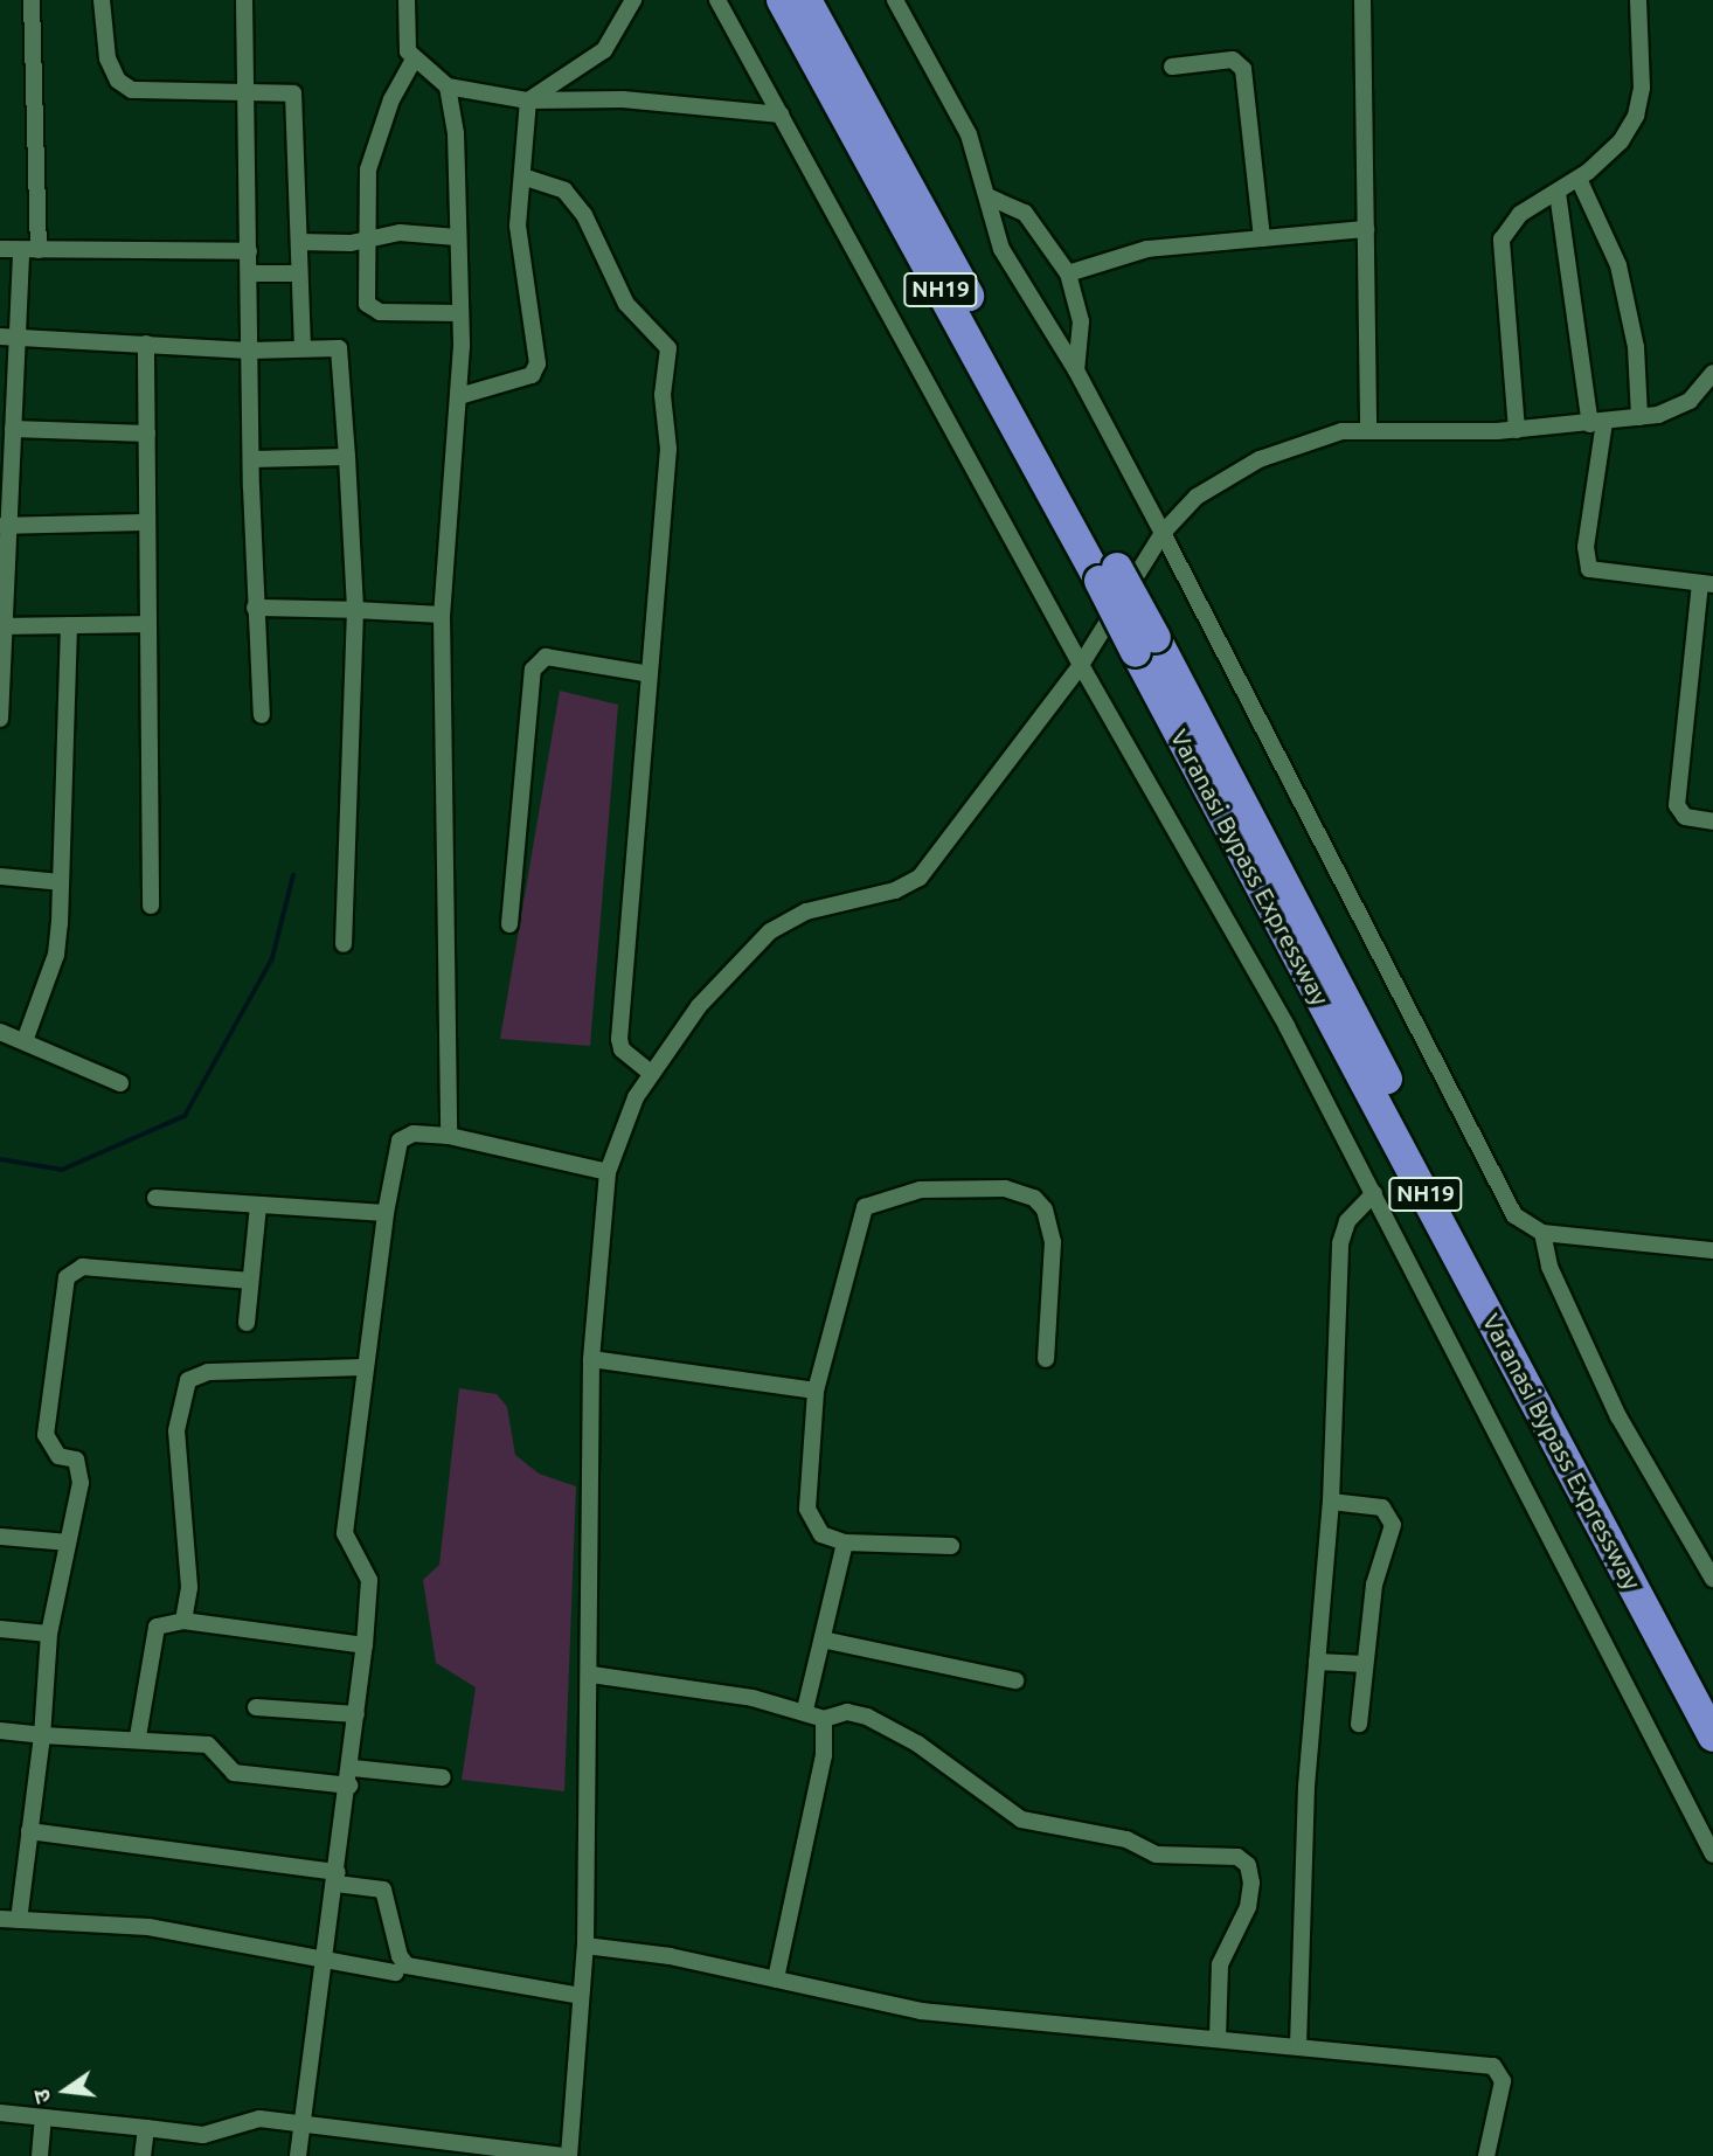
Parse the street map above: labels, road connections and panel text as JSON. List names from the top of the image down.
{
  "streets": {
    "highway": ["NH19", "Varanasi Bypass Expressway"]
  },
  "north": "left"
}
